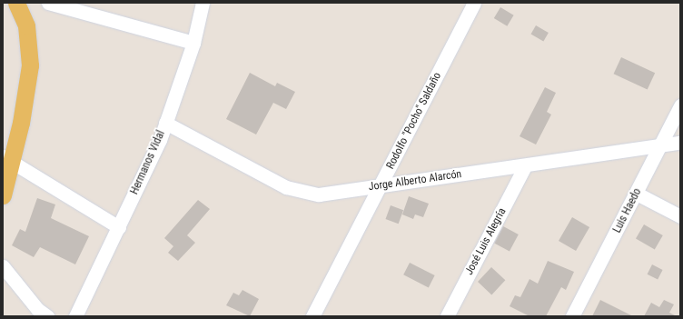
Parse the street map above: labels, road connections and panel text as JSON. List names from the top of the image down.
{
  "streets": {
    "street": [
      "Rodolfo \"Pocho\" Saldaño",
      "Hermanos Vidal",
      "Jorge Alberto Alarcón",
      "Luis Haedo",
      "José Luis Alegría"
    ]
  },
  "crossings": [
    ["Rodolfo \"Pocho\" Saldaño", "Jorge Alberto Alarcón"],
    ["Hermanos Vidal", "Jorge Alberto Alarcón"],
    ["Jorge Alberto Alarcón", "Luis Haedo"],
    ["Jorge Alberto Alarcón", "José Luis Alegría"]
  ]
}
